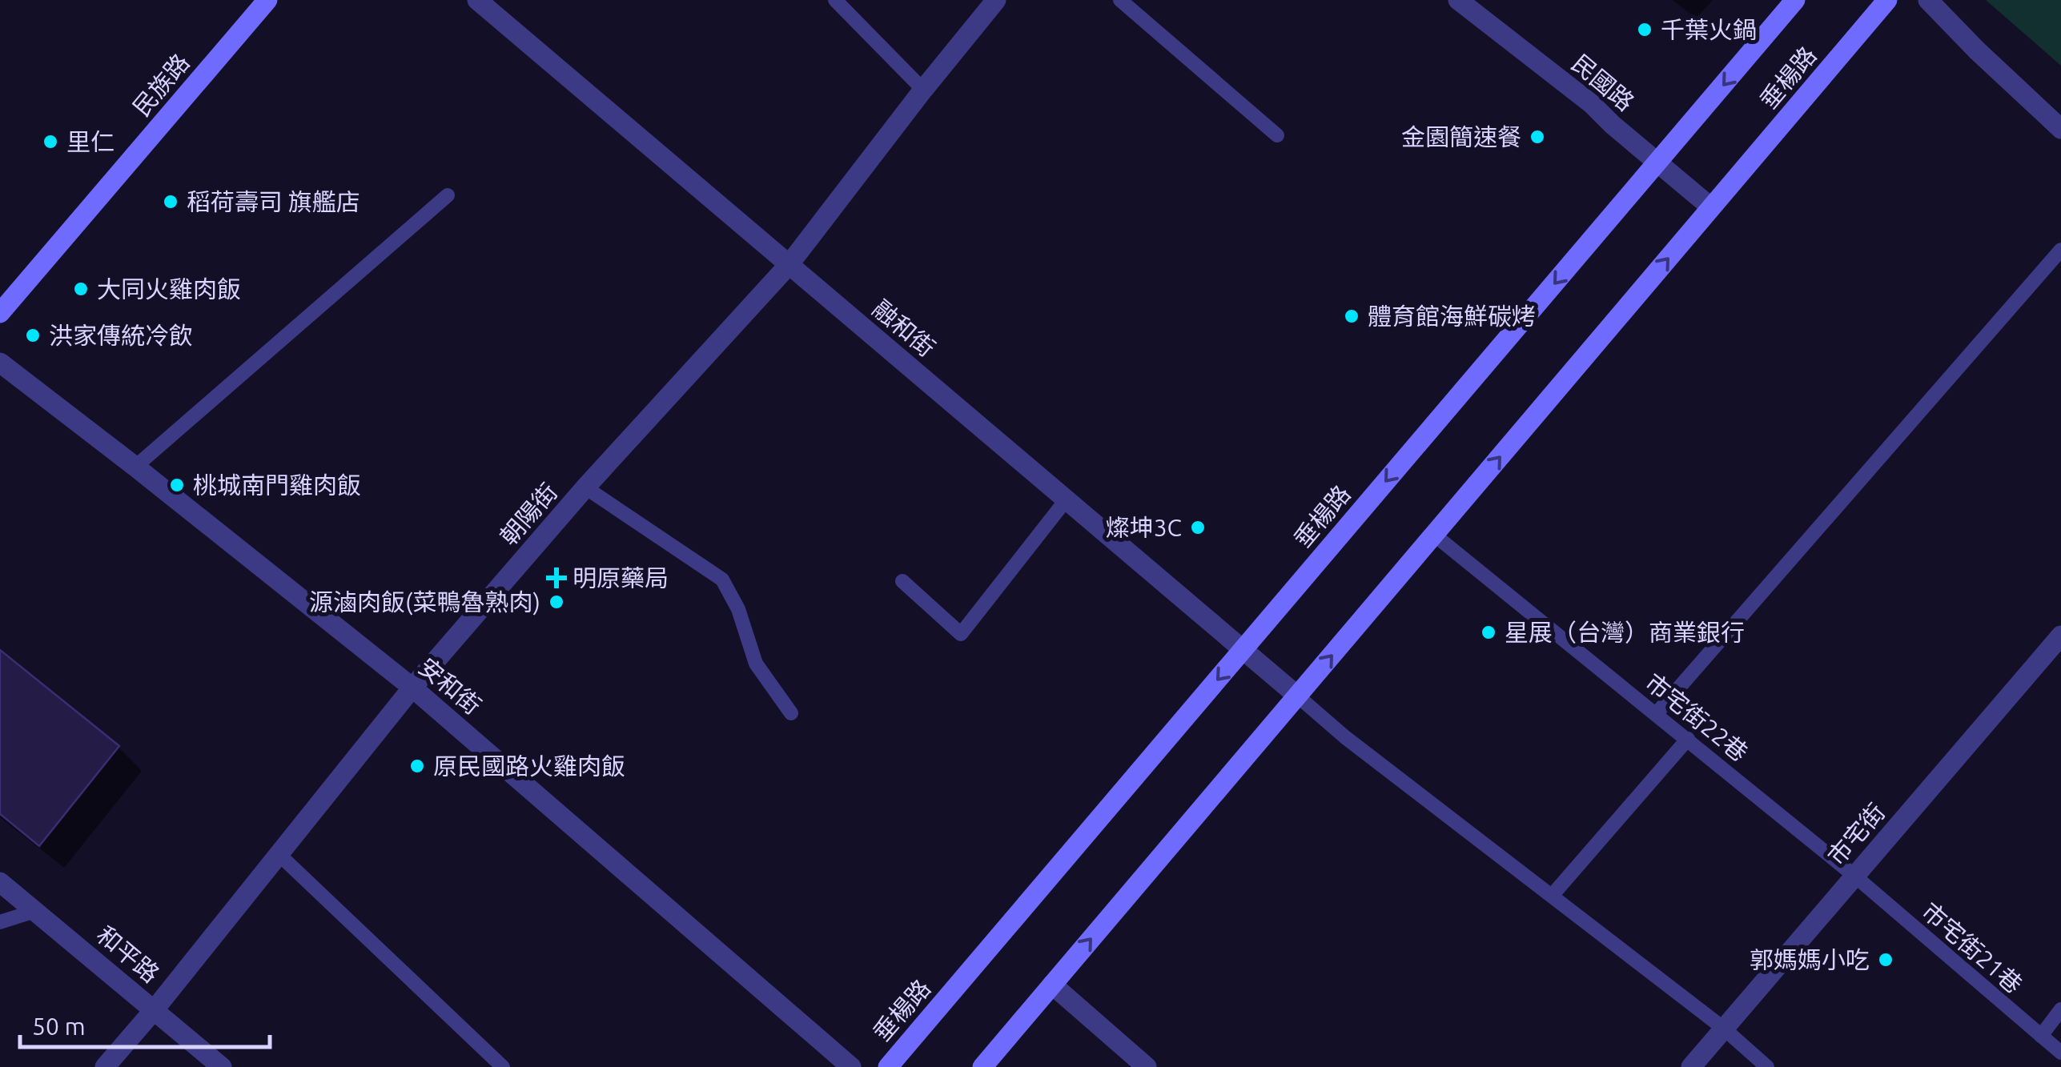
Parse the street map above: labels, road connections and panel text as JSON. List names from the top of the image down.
{
  "streets": {
    "street": [
      "垂楊路",
      "民國路",
      "民族路",
      "融和街",
      "朝陽街",
      "安和街",
      "市宅街",
      "和平路"
    ],
    "lane": ["市宅街22巷", "市宅街21巷"]
  },
  "crossings": [
    ["垂楊路", "民國路"],
    ["垂楊路", "融和街"],
    ["垂楊路", "市宅街22巷"],
    ["融和街", "朝陽街"],
    ["朝陽街", "安和街"],
    ["朝陽街", "和平路"],
    ["市宅街22巷", "市宅街"],
    ["市宅街22巷", "市宅街21巷"],
    ["市宅街", "市宅街21巷"]
  ],
  "places": {
    "other": [
      "千葉火鍋",
      "金園簡速餐",
      "里仁",
      "稻荷壽司 旗艦店",
      "大同火雞肉飯",
      "體育館海鮮碳烤",
      "洪家傳統冷飲",
      "桃城南門雞肉飯",
      "燦坤3C",
      "源滷肉飯(菜鴨魯熟肉)",
      "星展（台灣）商業銀行",
      "原民國路火雞肉飯",
      "郭媽媽小吃"
    ],
    "health": ["明原藥局"]
  },
  "scale_bar": "50 m"
}
